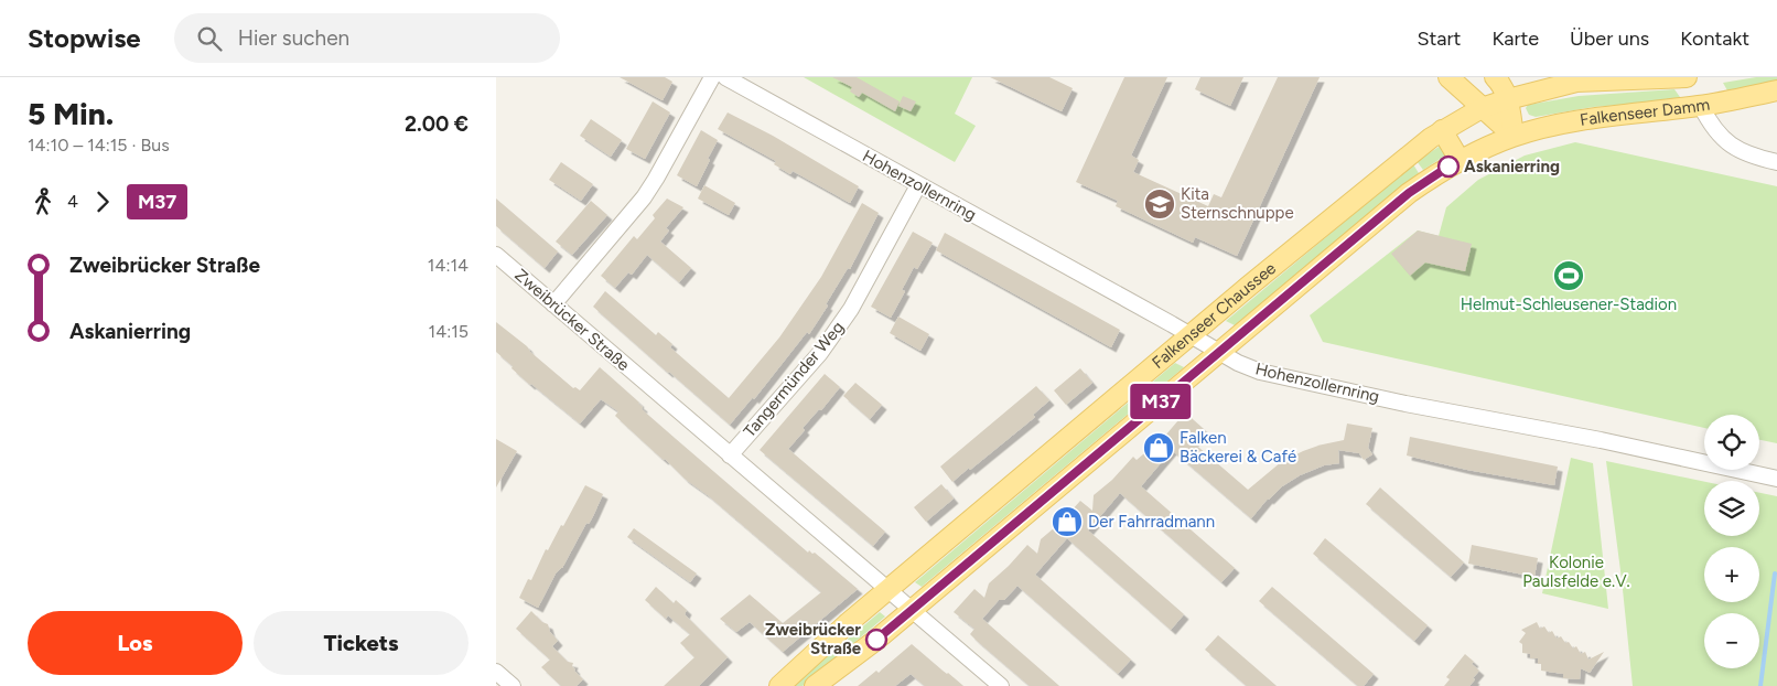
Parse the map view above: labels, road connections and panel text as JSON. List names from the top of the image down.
{
  "streets": {
    "main road": ["Falkenseer Damm", "Falkenseer Chaussee"],
    "street": ["Hohenzollernring", "Zweibrücker Straße", "Tangermünder Weg"]
  },
  "crossings": [
    ["Falkenseer Damm", "Falkenseer Chaussee"],
    ["Hohenzollernring", "Falkenseer Chaussee"],
    ["Hohenzollernring", "Tangermünder Weg"],
    ["Falkenseer Chaussee", "Zweibrücker Straße"],
    ["Zweibrücker Straße", "Tangermünder Weg"]
  ],
  "parks": ["Kolonie Paulsfelde e.V."],
  "places": {
    "other": ["Askanierring", "Zweibrücker Straße"],
    "school or university": ["Kita Sternschnuppe"],
    "sports": ["Helmut-Schleusener-Stadion"],
    "shop": ["Falken Bäckerei & Café", "Der Fahrradmann"]
  },
  "lines": ["bus line M37"],
  "page": {
    "header": "Stopwise",
    "search": "Hier suchen",
    "nav": [
      "Start",
      "Karte",
      "Über uns",
      "Kontakt"
    ],
    "heading": ["5 Min.", "14:10 – 14:15 · Bus", "2.00 €"],
    "on_map": "M37",
    "legs": ["4", "M37"],
    "list": [
      {
        "name": "Zweibrücker Straße",
        "value": "14:14"
      },
      {
        "name": "Askanierring",
        "value": "14:15"
      }
    ],
    "map_buttons": ["+", "−"],
    "buttons": ["Los", "Tickets"]
  }
}
